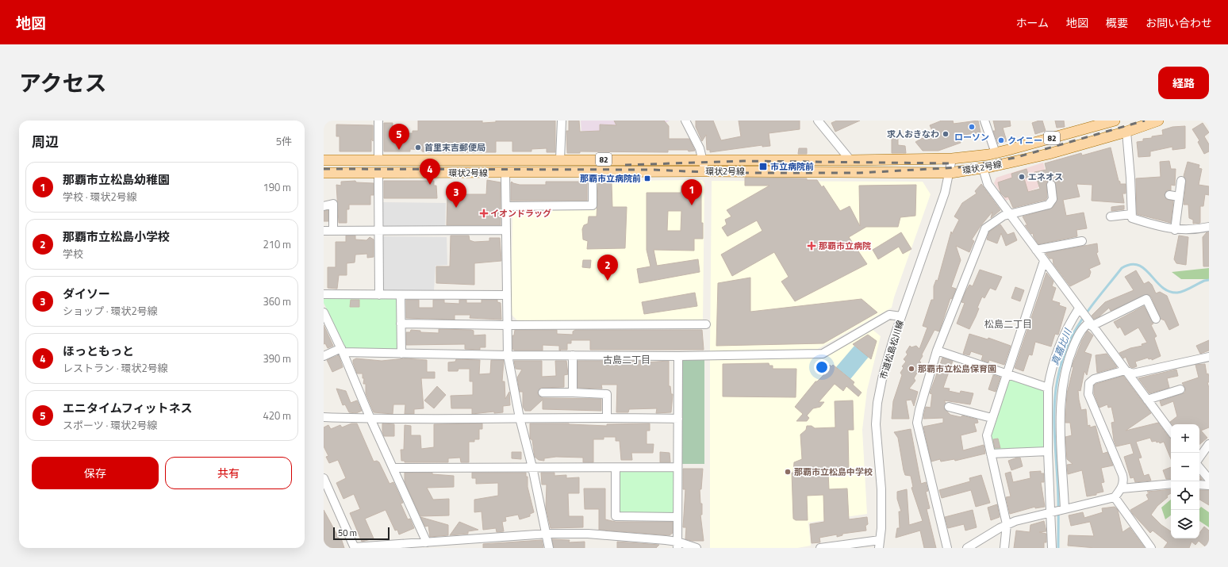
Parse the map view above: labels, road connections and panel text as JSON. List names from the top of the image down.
{
  "streets": {
    "main road": ["82", "環状2号線"],
    "street": ["市道松島松川線"]
  },
  "crossings": [
    ["環状2号線", "市道松島松川線"]
  ],
  "districts": ["松島二丁目", "古島二丁目"],
  "water": ["真嘉比川"],
  "places": {
    "other": [
      "ローソン",
      "求人おきなわ",
      "クイニー",
      "首里末吉郵便局",
      "エネオス",
      "那覇市立松島保育園",
      "那覇市立松島中学校"
    ],
    "transit": ["市立病院前", "那覇市立病院前"],
    "health": ["イオンドラッグ", "那覇市立病院"]
  },
  "scale_bar": "50 m",
  "page": {
    "header": "地図",
    "nav": [
      "ホーム",
      "地図",
      "概要",
      "お問い合わせ"
    ],
    "title": "アクセス",
    "buttons": [
      "経路",
      ["保存", "共有"]
    ],
    "heading": ["周辺", "5件"],
    "pins": [
      "5",
      "4",
      "1",
      "3",
      "2"
    ],
    "list": [
      {
        "mark": "1",
        "name": "那覇市立松島幼稚園",
        "note": "学校 · 環状2号線",
        "value": "190 m"
      },
      {
        "mark": "2",
        "name": "那覇市立松島小学校",
        "note": "学校",
        "value": "210 m"
      },
      {
        "mark": "3",
        "name": "ダイソー",
        "note": "ショップ · 環状2号線",
        "value": "360 m"
      },
      {
        "mark": "4",
        "name": "ほっともっと",
        "note": "レストラン · 環状2号線",
        "value": "390 m"
      },
      {
        "mark": "5",
        "name": "エニタイムフィットネス",
        "note": "スポーツ · 環状2号線",
        "value": "420 m"
      }
    ],
    "map_buttons": ["+", "−"],
    "scale": "50 m"
  }
}
